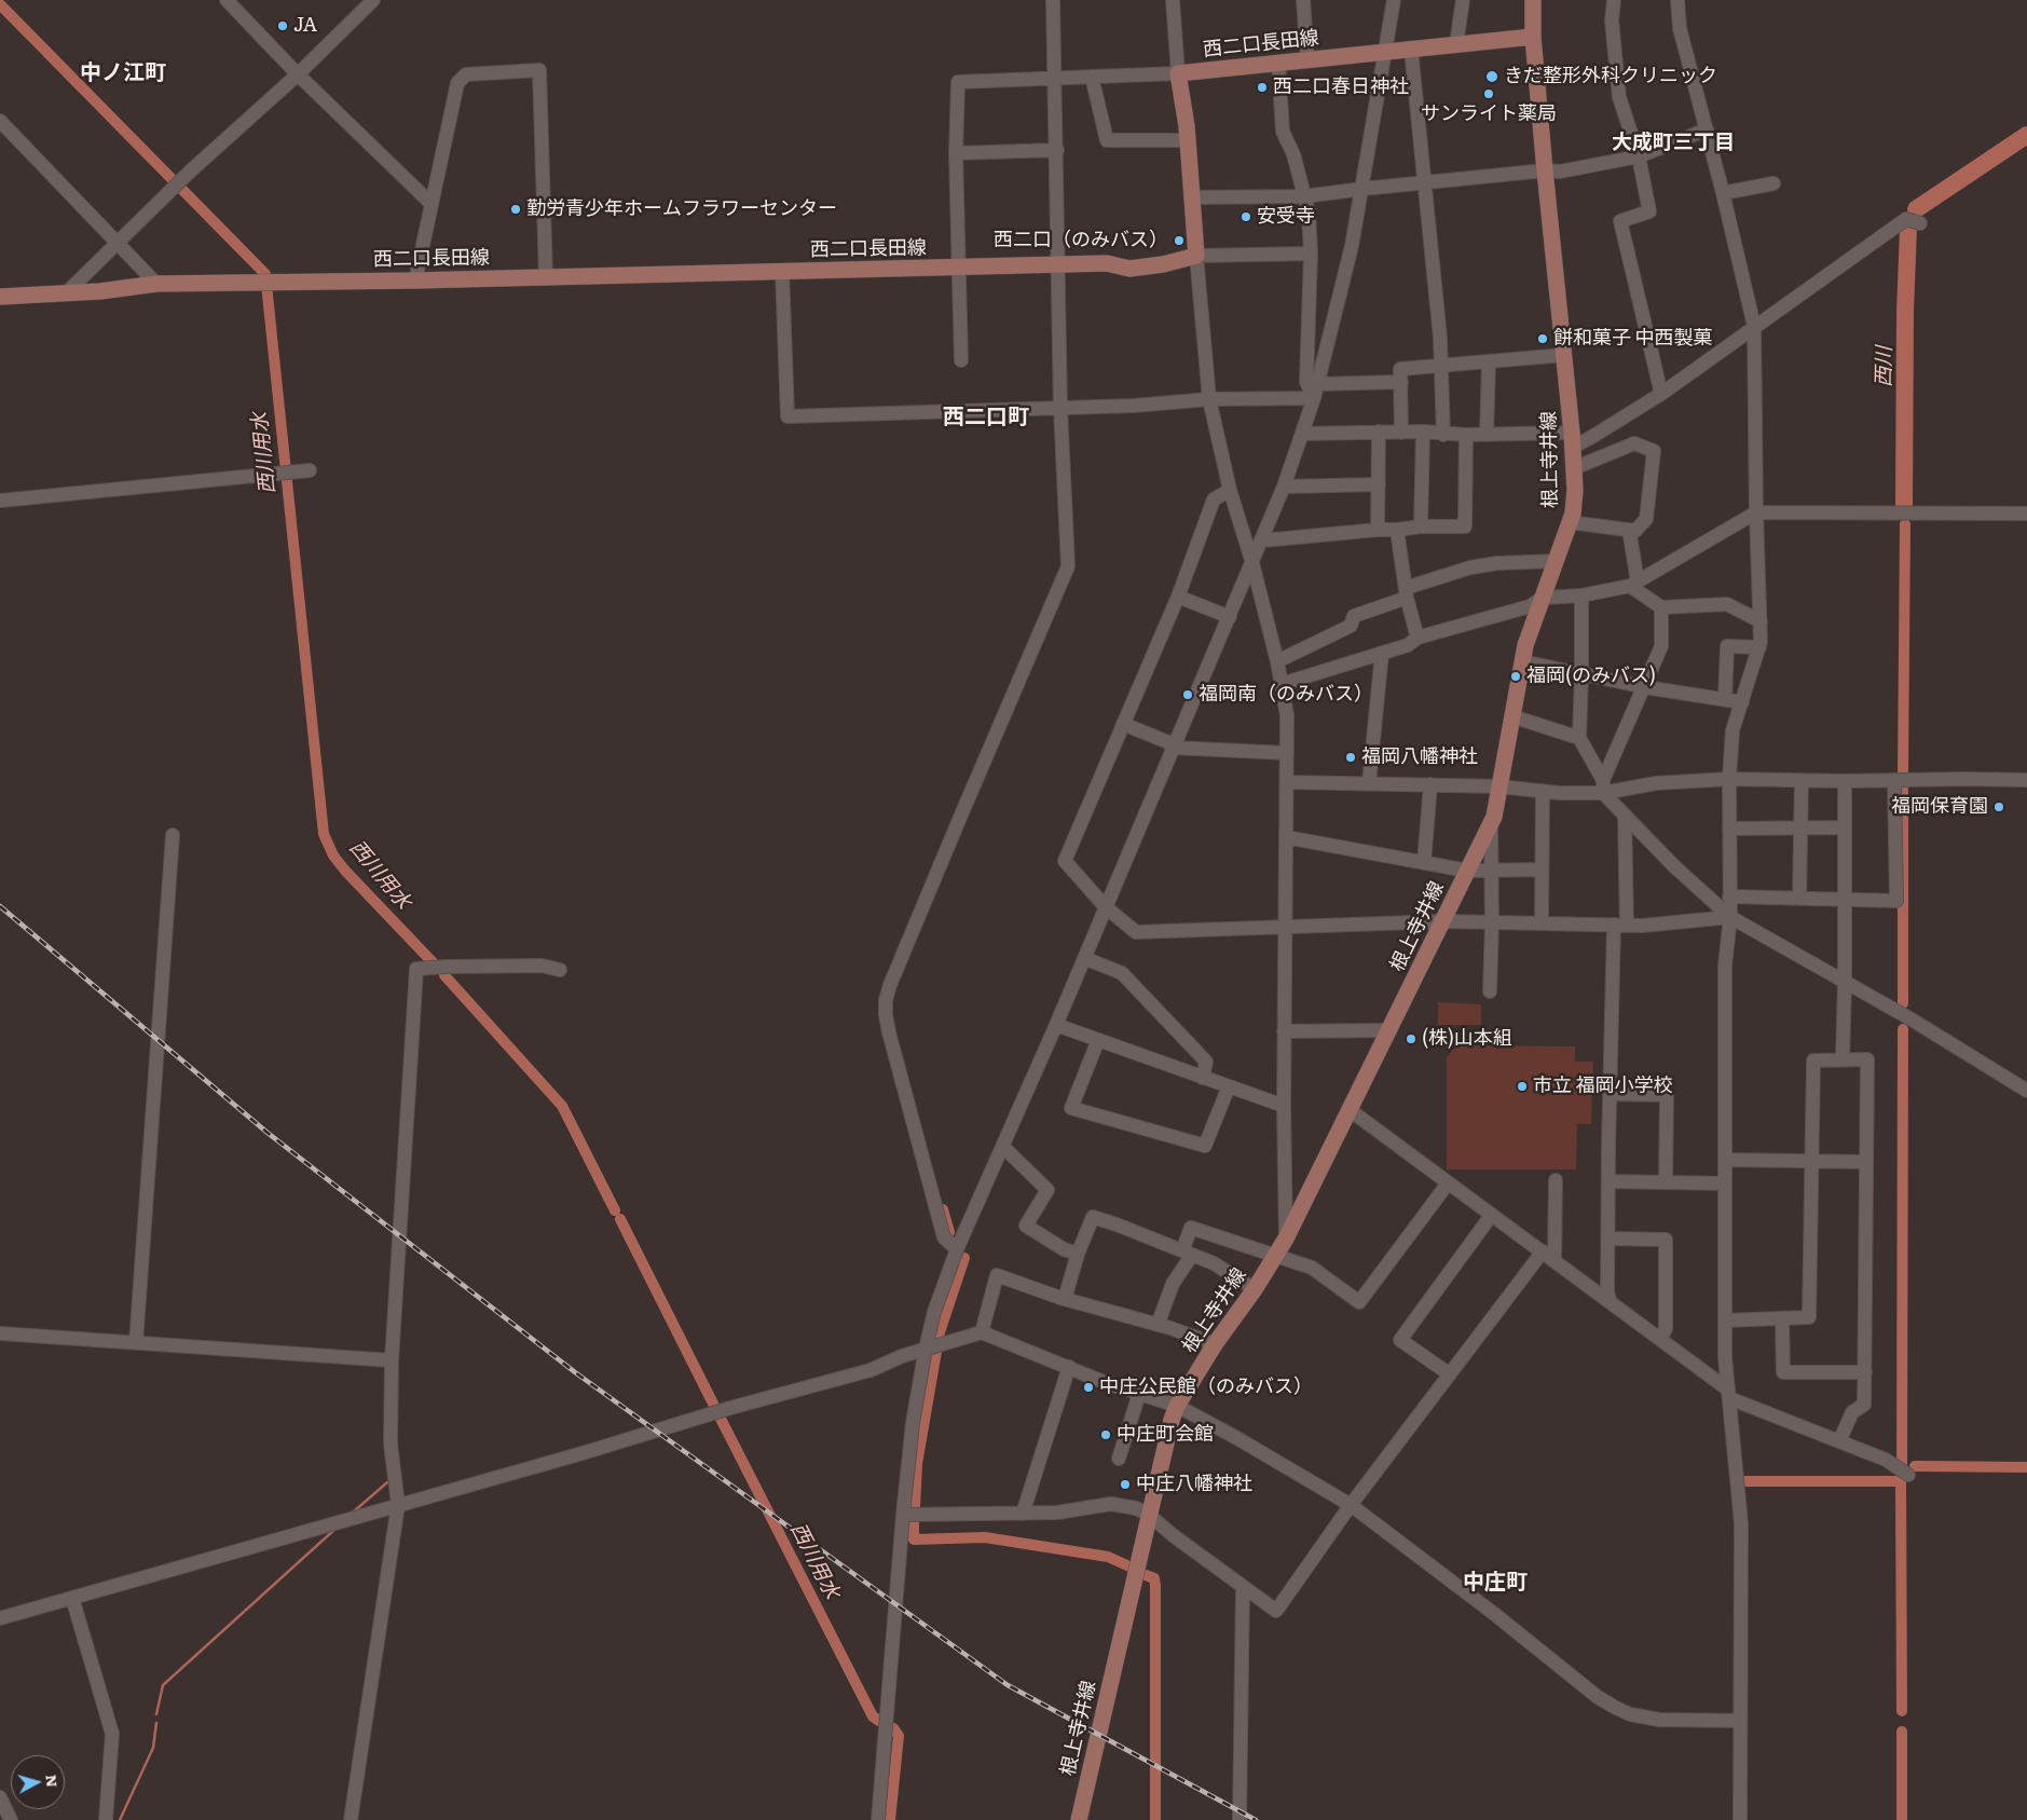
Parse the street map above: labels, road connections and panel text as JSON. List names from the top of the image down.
{
  "streets": {
    "main road": ["西二口長田線", "根上寺井線"]
  },
  "crossings": [
    ["西二口長田線", "根上寺井線"]
  ],
  "districts": [
    "中ノ江町",
    "大成町三丁目",
    "西二口町",
    "中庄町"
  ],
  "water": ["西川", "西川用水"],
  "places": [
    "JA",
    "きだ整形外科クリニック",
    "西二口春日神社",
    "サンライト薬局",
    "勤労青少年ホームフラワーセンター",
    "安受寺",
    "西二口（のみバス）",
    "餅和菓子 中西製菓",
    "福岡(のみバス)",
    "福岡南（のみバス）",
    "福岡八幡神社",
    "福岡保育園",
    "(株)山本組",
    "市立 福岡小学校",
    "中庄公民館（のみバス）",
    "中庄町会館",
    "中庄八幡神社"
  ],
  "north": "right"
}
